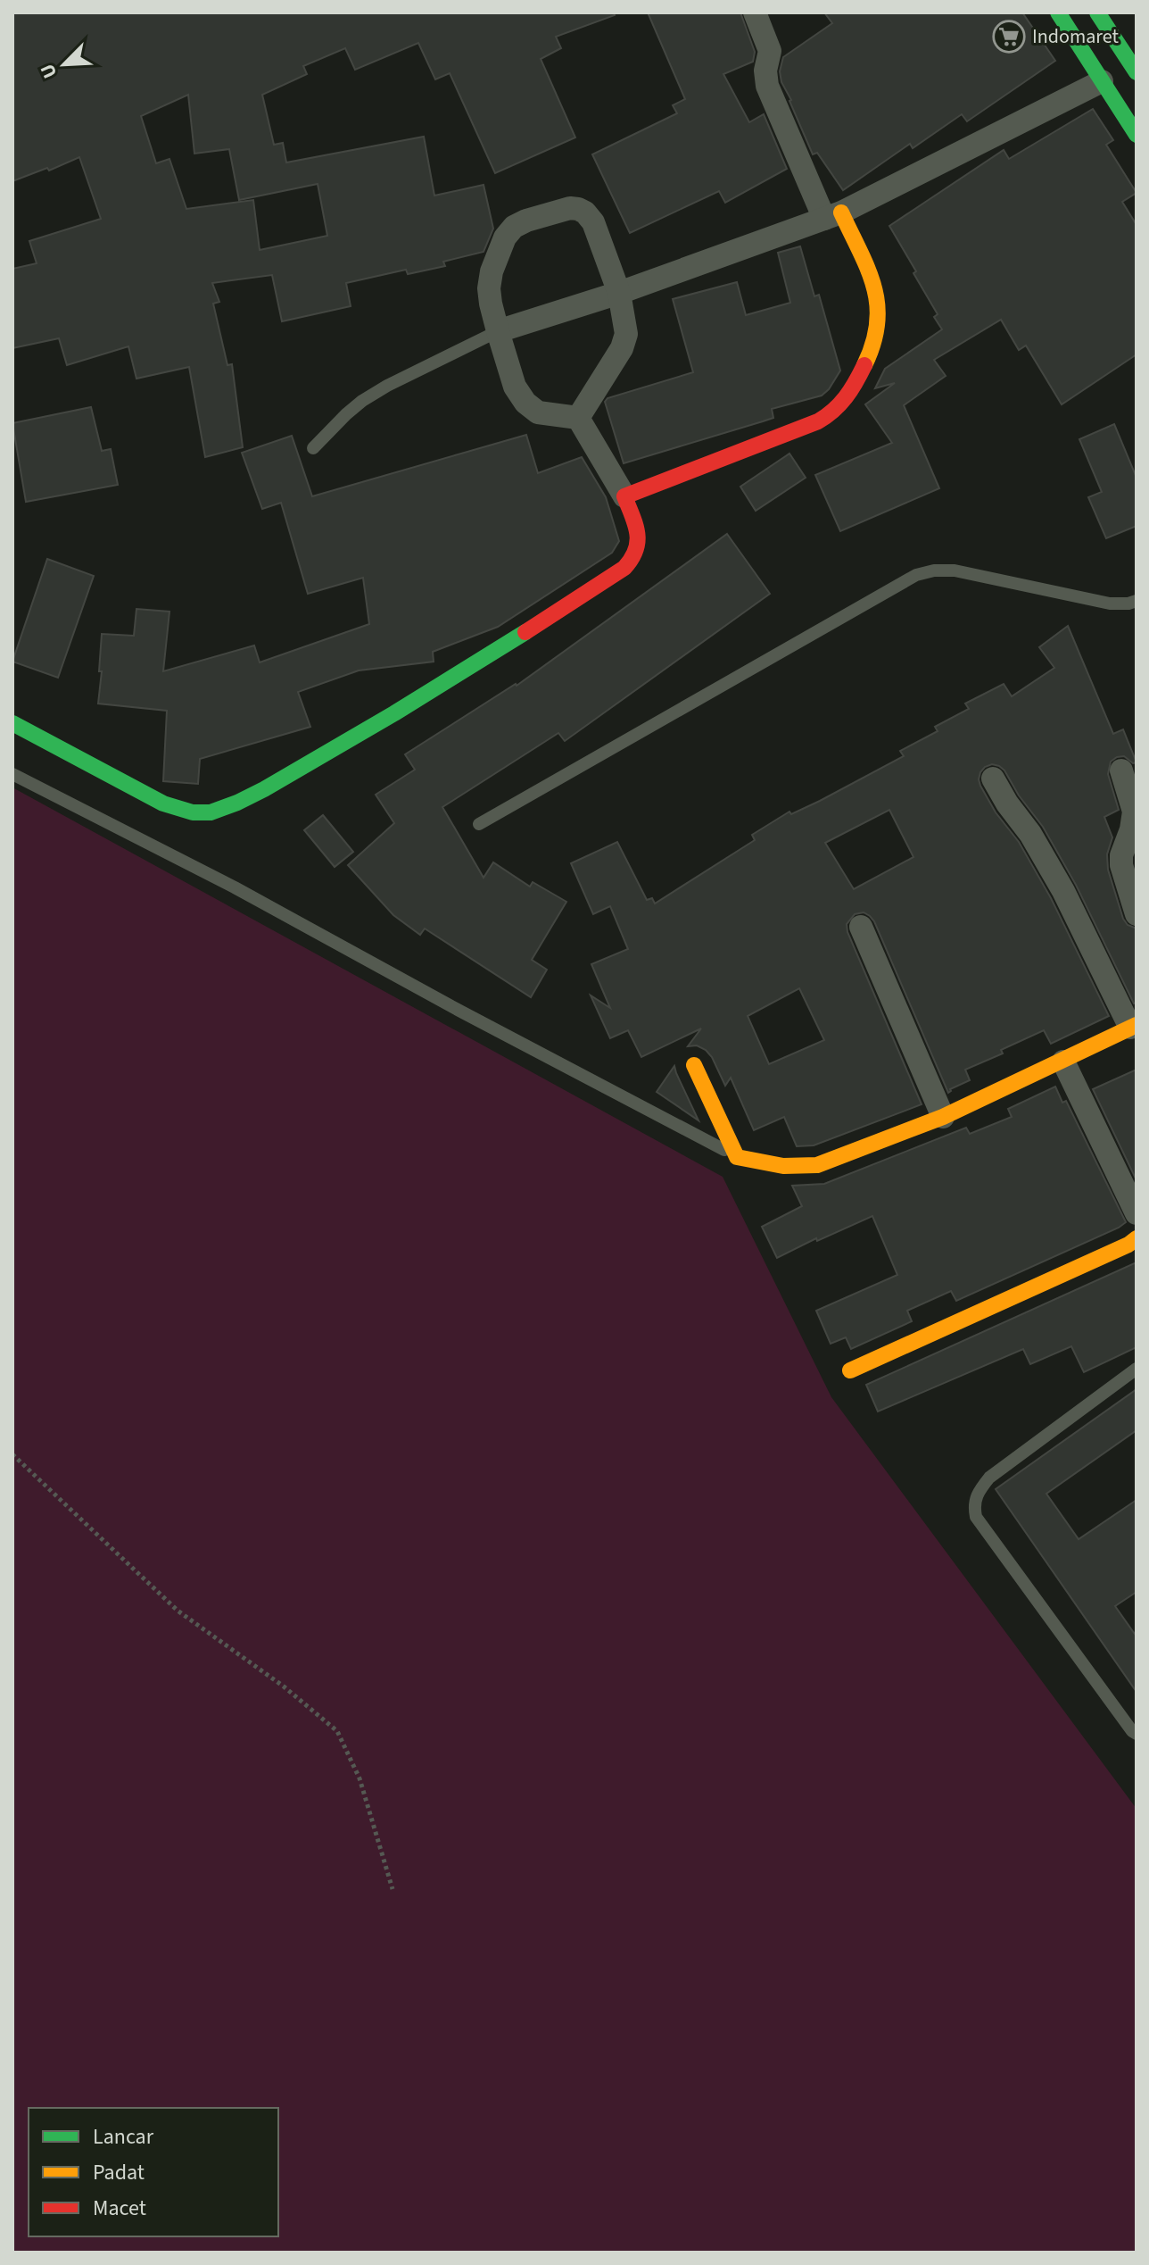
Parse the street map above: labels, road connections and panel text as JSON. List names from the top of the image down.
{
  "places": {
    "supermarket": ["Indomaret"]
  },
  "legend": ["Lancar", "Padat", "Macet"],
  "north": "bottom left"
}
